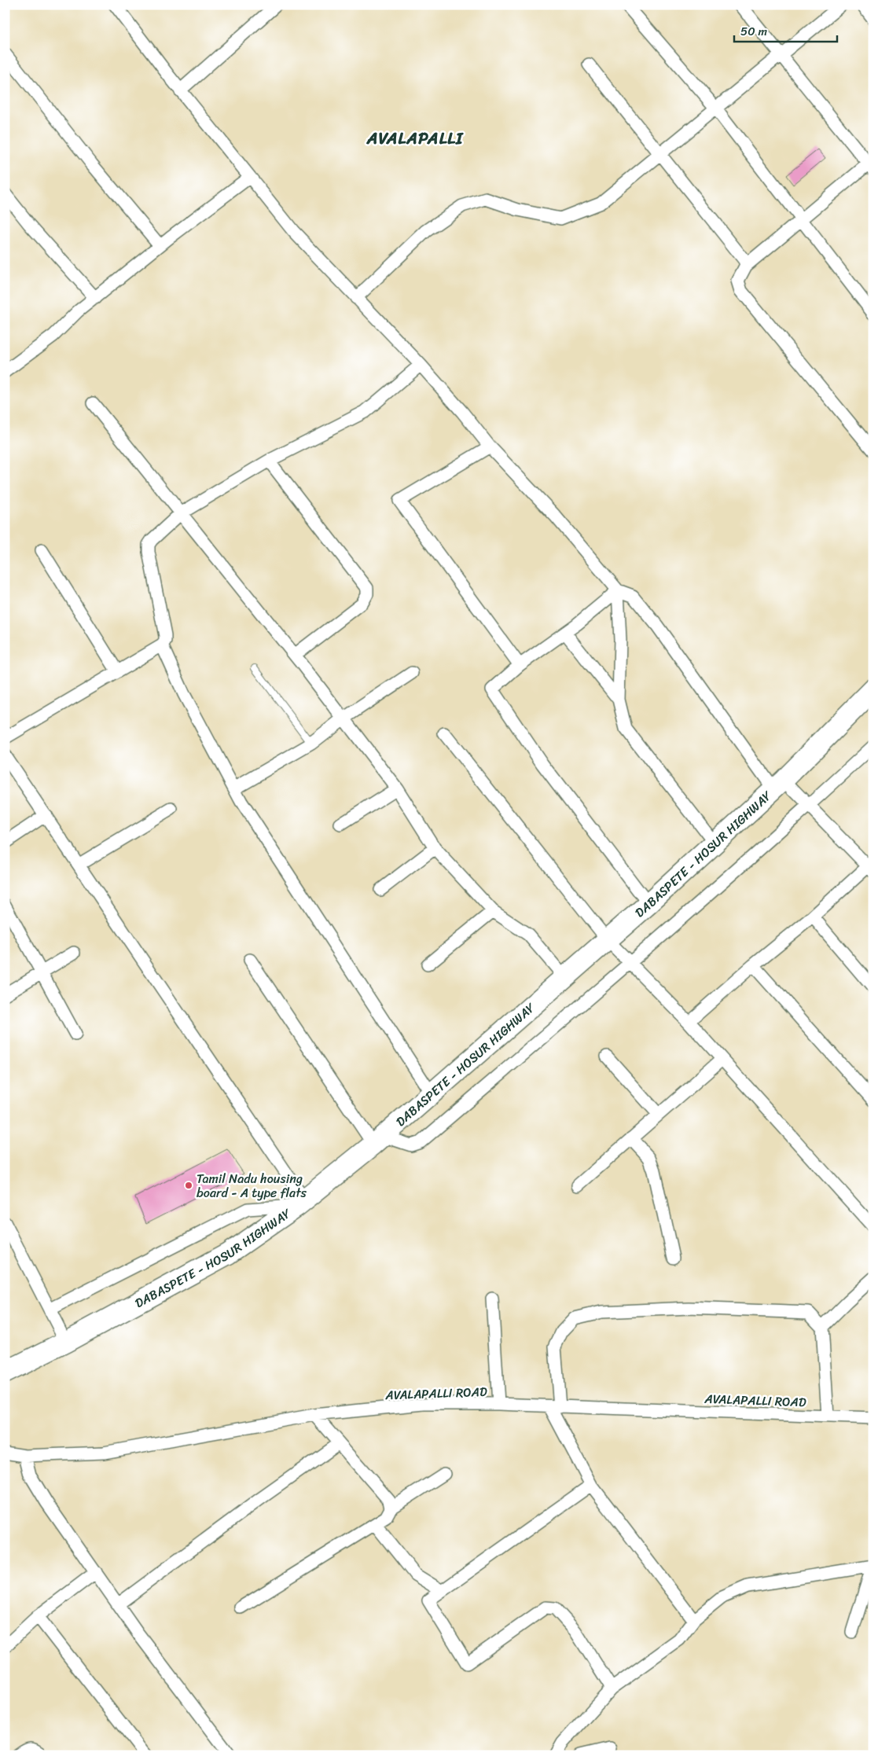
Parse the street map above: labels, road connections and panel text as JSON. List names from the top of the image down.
{
  "streets": {
    "highway": ["DABASPETE - HOSUR HIGHWAY"],
    "street": ["AVALAPALLI ROAD"]
  },
  "districts": ["AVALAPALLI"],
  "places": ["Tamil Nadu housing board - A type flats"],
  "scale_bar": "50 m"
}
